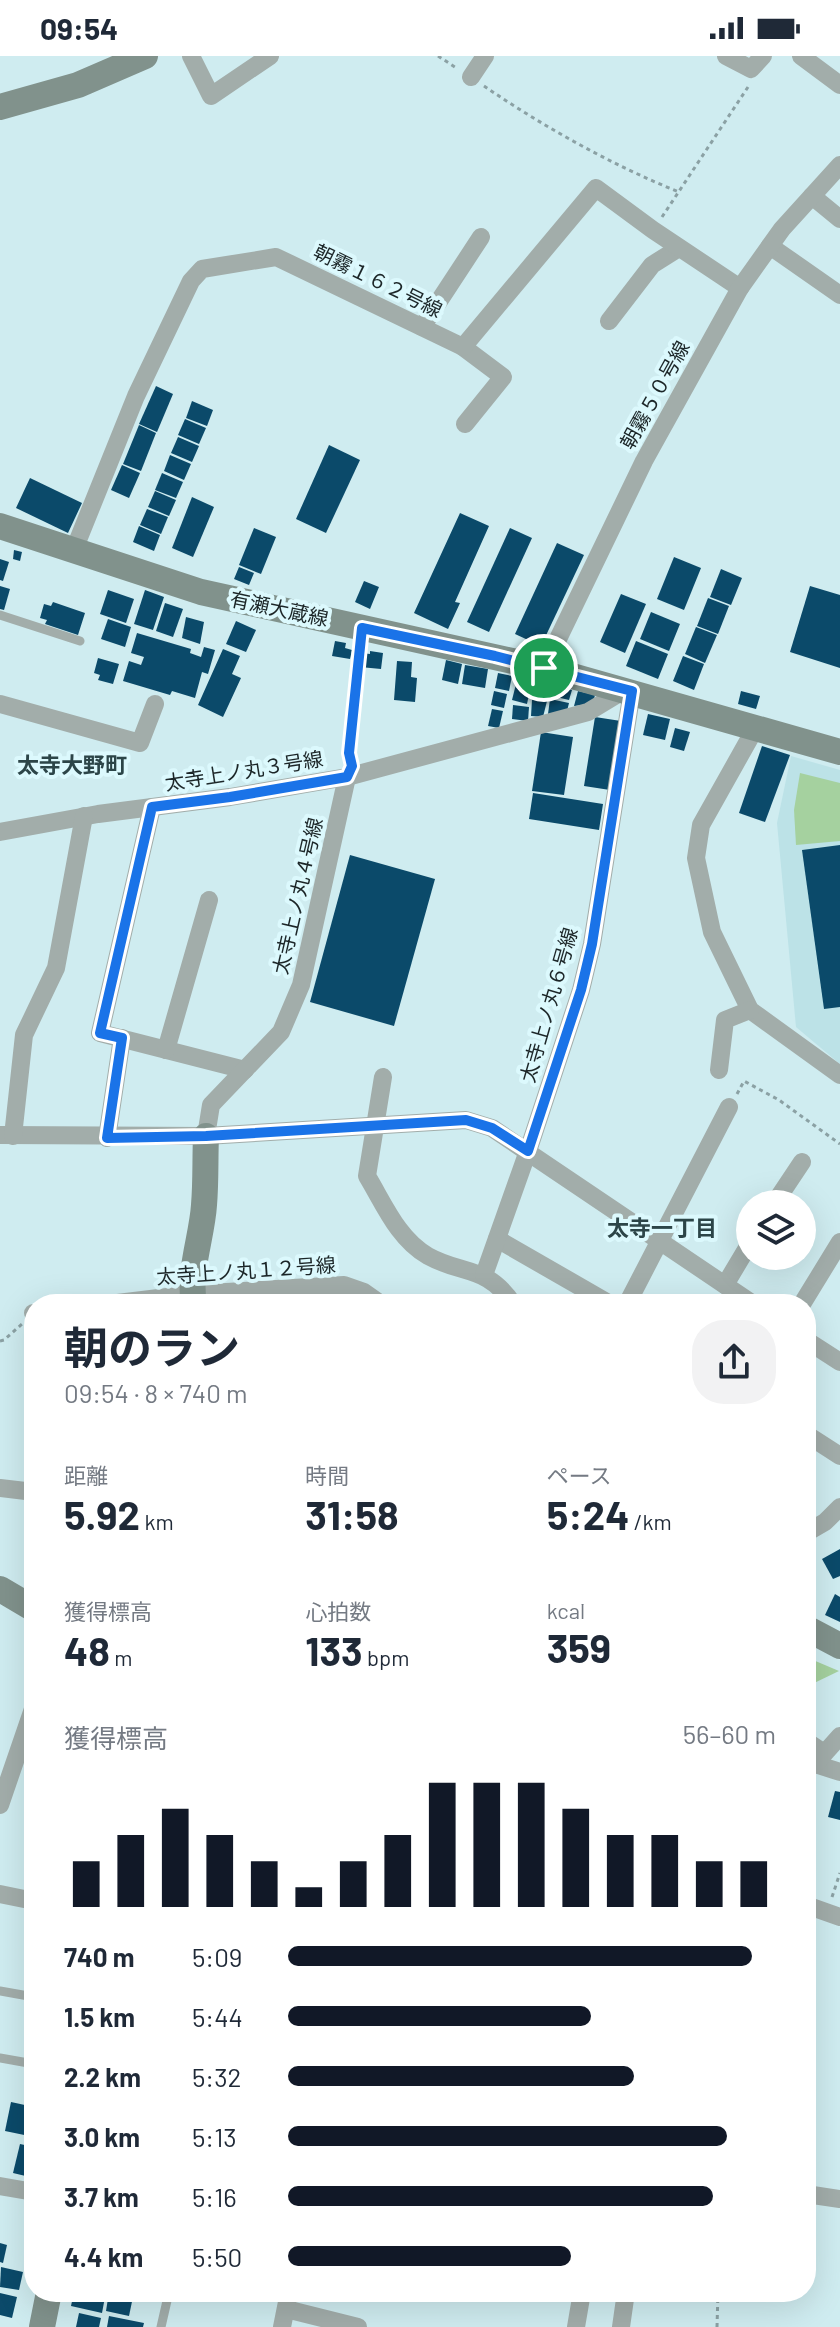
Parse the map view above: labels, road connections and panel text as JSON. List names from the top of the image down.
{
  "streets": {
    "main road": ["有瀬大蔵線"],
    "street": [
      "朝霧１６２号線",
      "朝霧５０号線",
      "太寺上ノ丸３号線",
      "太寺上ノ丸４号線",
      "太寺上ノ丸６号線",
      "太寺上ノ丸１２号線"
    ]
  },
  "crossings": [
    ["朝霧１６２号線", "有瀬大蔵線"],
    ["朝霧５０号線", "有瀬大蔵線"],
    ["有瀬大蔵線", "太寺上ノ丸３号線"],
    ["有瀬大蔵線", "太寺上ノ丸６号線"],
    ["太寺上ノ丸３号線", "太寺上ノ丸４号線"],
    ["太寺上ノ丸３号線", "太寺上ノ丸６号線"]
  ],
  "districts": ["太寺大野町", "太寺一丁目"],
  "page": {
    "status": "09:54",
    "heading": ["朝のラン", "09:54 · 8 × 740 m"],
    "stats": [
      ["距離", "5.92 km"],
      ["時間", "31:58"],
      ["ペース", "5:24 /km"],
      ["獲得標高", "48 m"],
      ["心拍数", "133 bpm"],
      ["kcal", "359"]
    ],
    "chart": ["獲得標高", "56–60 m"],
    "list": [
      {
        "name": "740 m",
        "note": "5:09"
      },
      {
        "name": "1.5 km",
        "note": "5:44"
      },
      {
        "name": "2.2 km",
        "note": "5:32"
      },
      {
        "name": "3.0 km",
        "note": "5:13"
      },
      {
        "name": "3.7 km",
        "note": "5:16"
      },
      {
        "name": "4.4 km",
        "note": "5:50"
      }
    ]
  }
}
